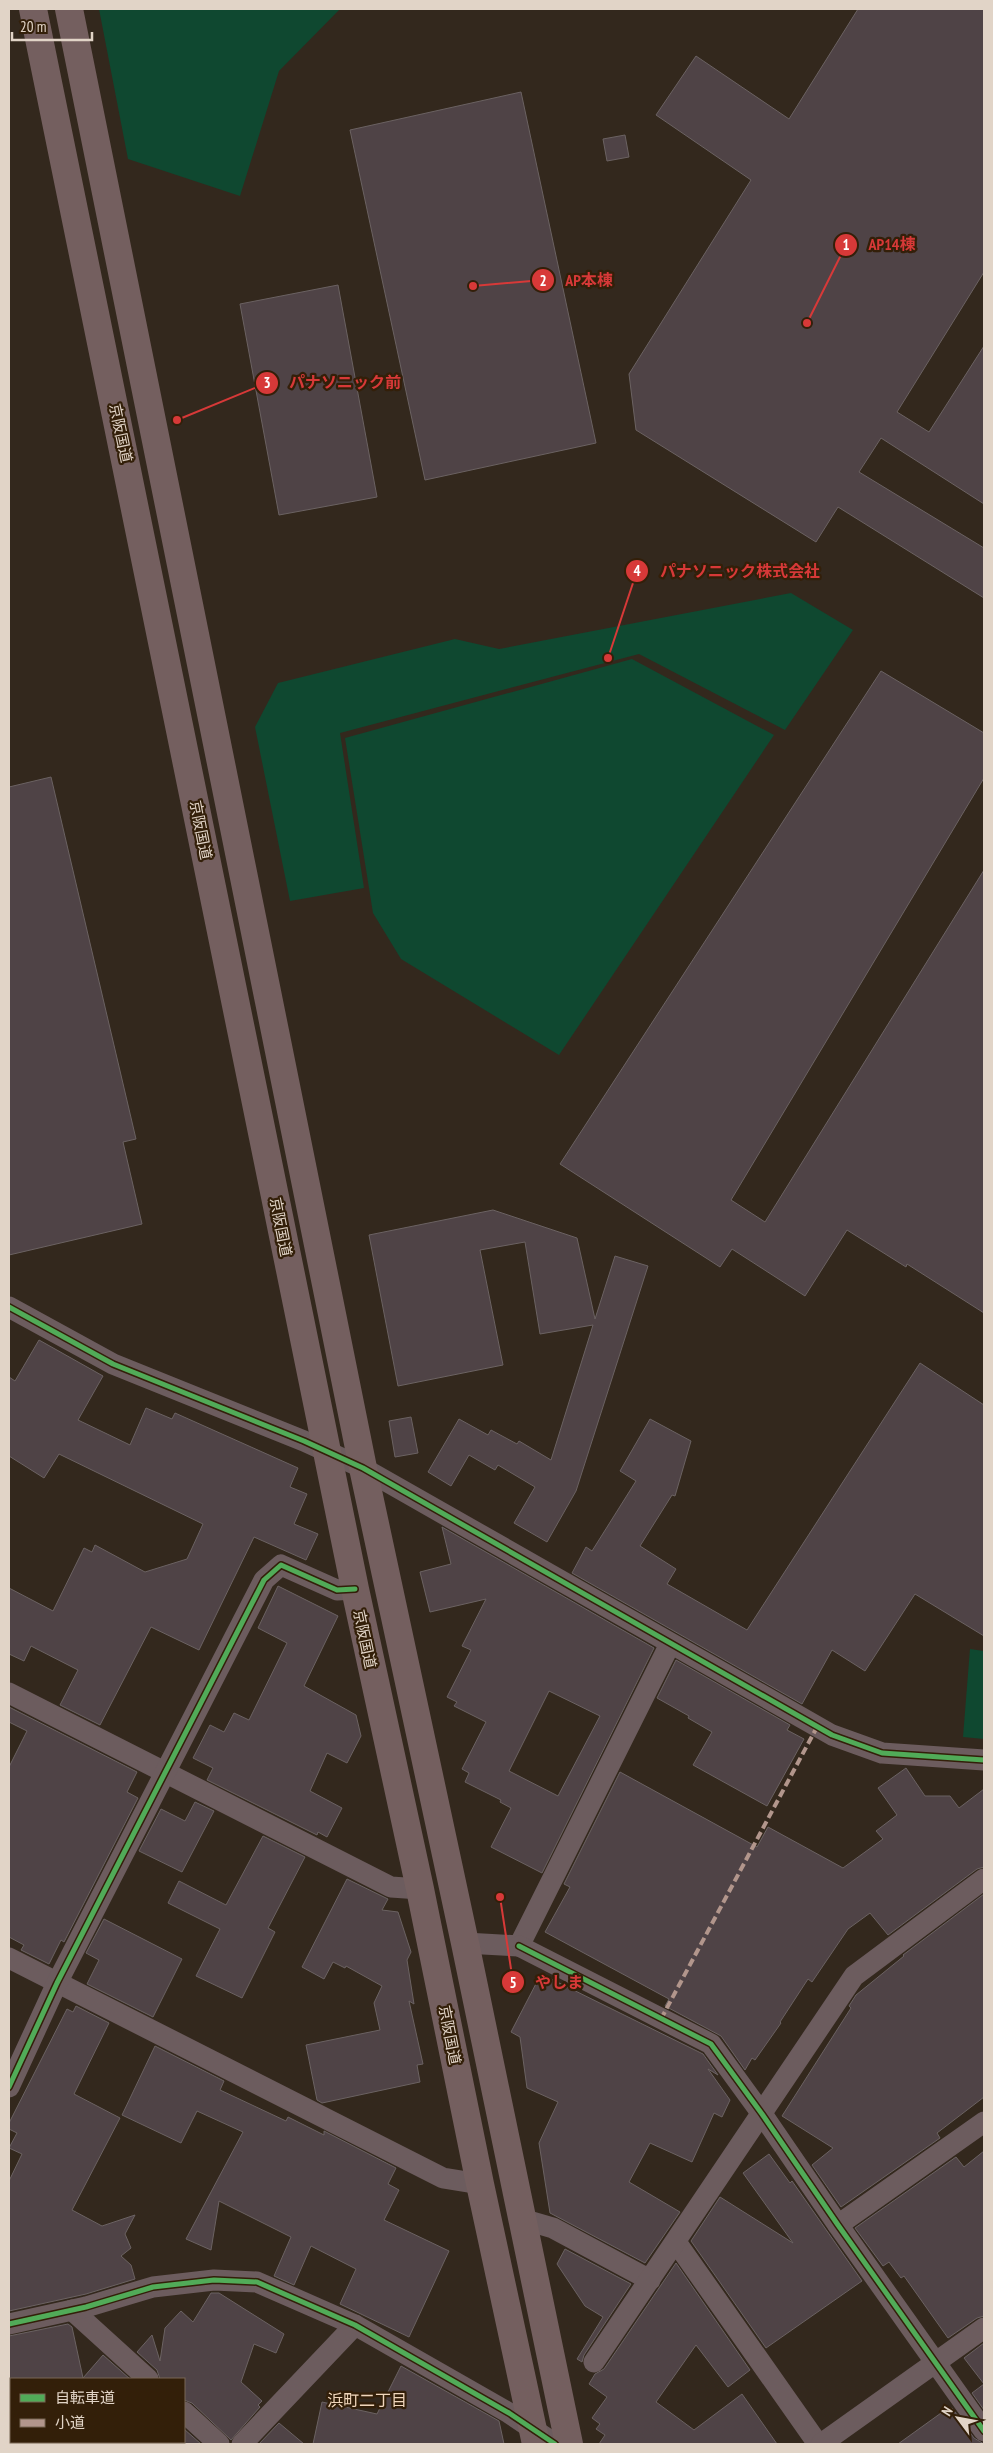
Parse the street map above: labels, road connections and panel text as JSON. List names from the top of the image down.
{
  "streets": {
    "highway": ["京阪国道"]
  },
  "districts": ["浜町二丁目"],
  "places": [
    "AP本棟",
    "AP14棟",
    "パナソニック前",
    "パナソニック株式会社",
    "やしま"
  ],
  "legend": ["自転車道", "小道"],
  "scale_bar": "20 m",
  "north": "top left"
}
